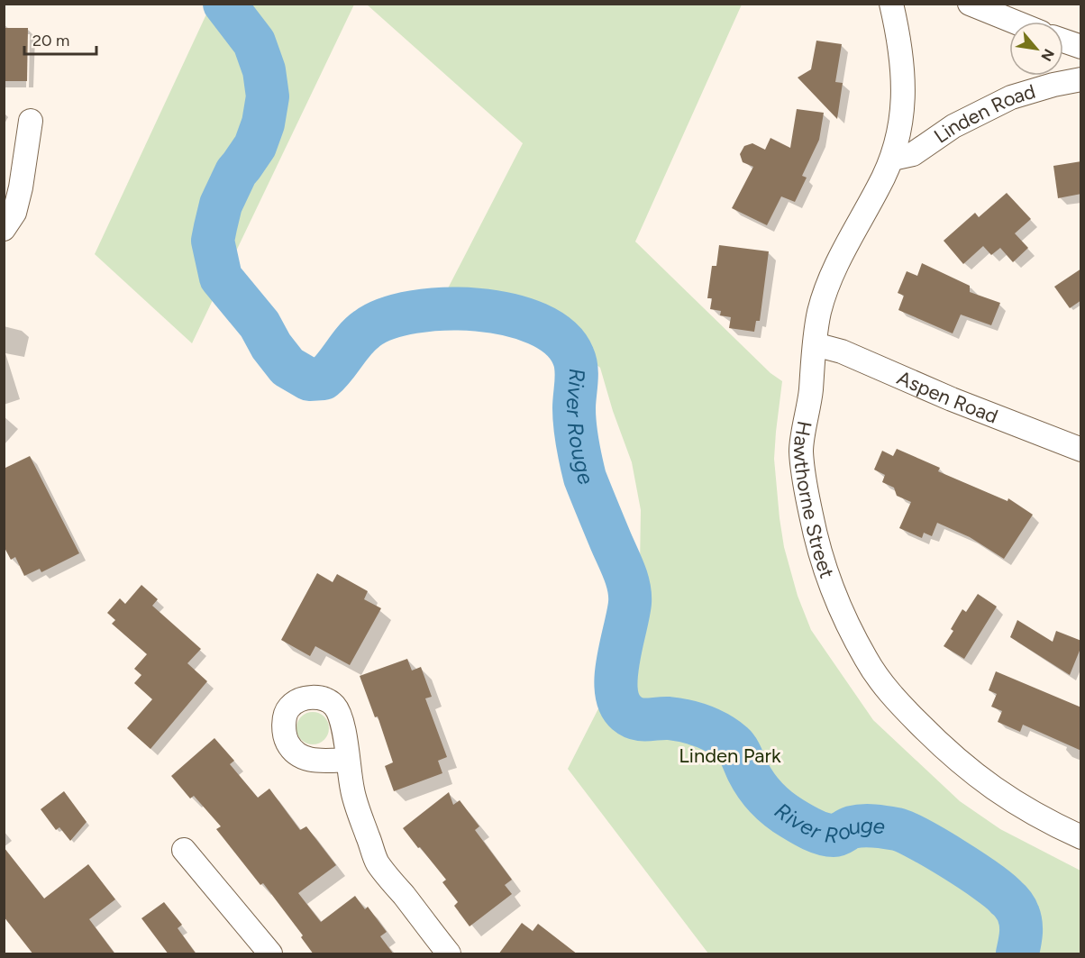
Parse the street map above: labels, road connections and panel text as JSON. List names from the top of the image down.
{
  "streets": {
    "street": ["Linden Road", "Aspen Road", "Hawthorne Street"]
  },
  "crossings": [
    ["Linden Road", "Hawthorne Street"],
    ["Aspen Road", "Hawthorne Street"]
  ],
  "water": ["River Rouge"],
  "parks": ["Linden Park"],
  "scale_bar": "20 m",
  "north": "bottom right"
}
